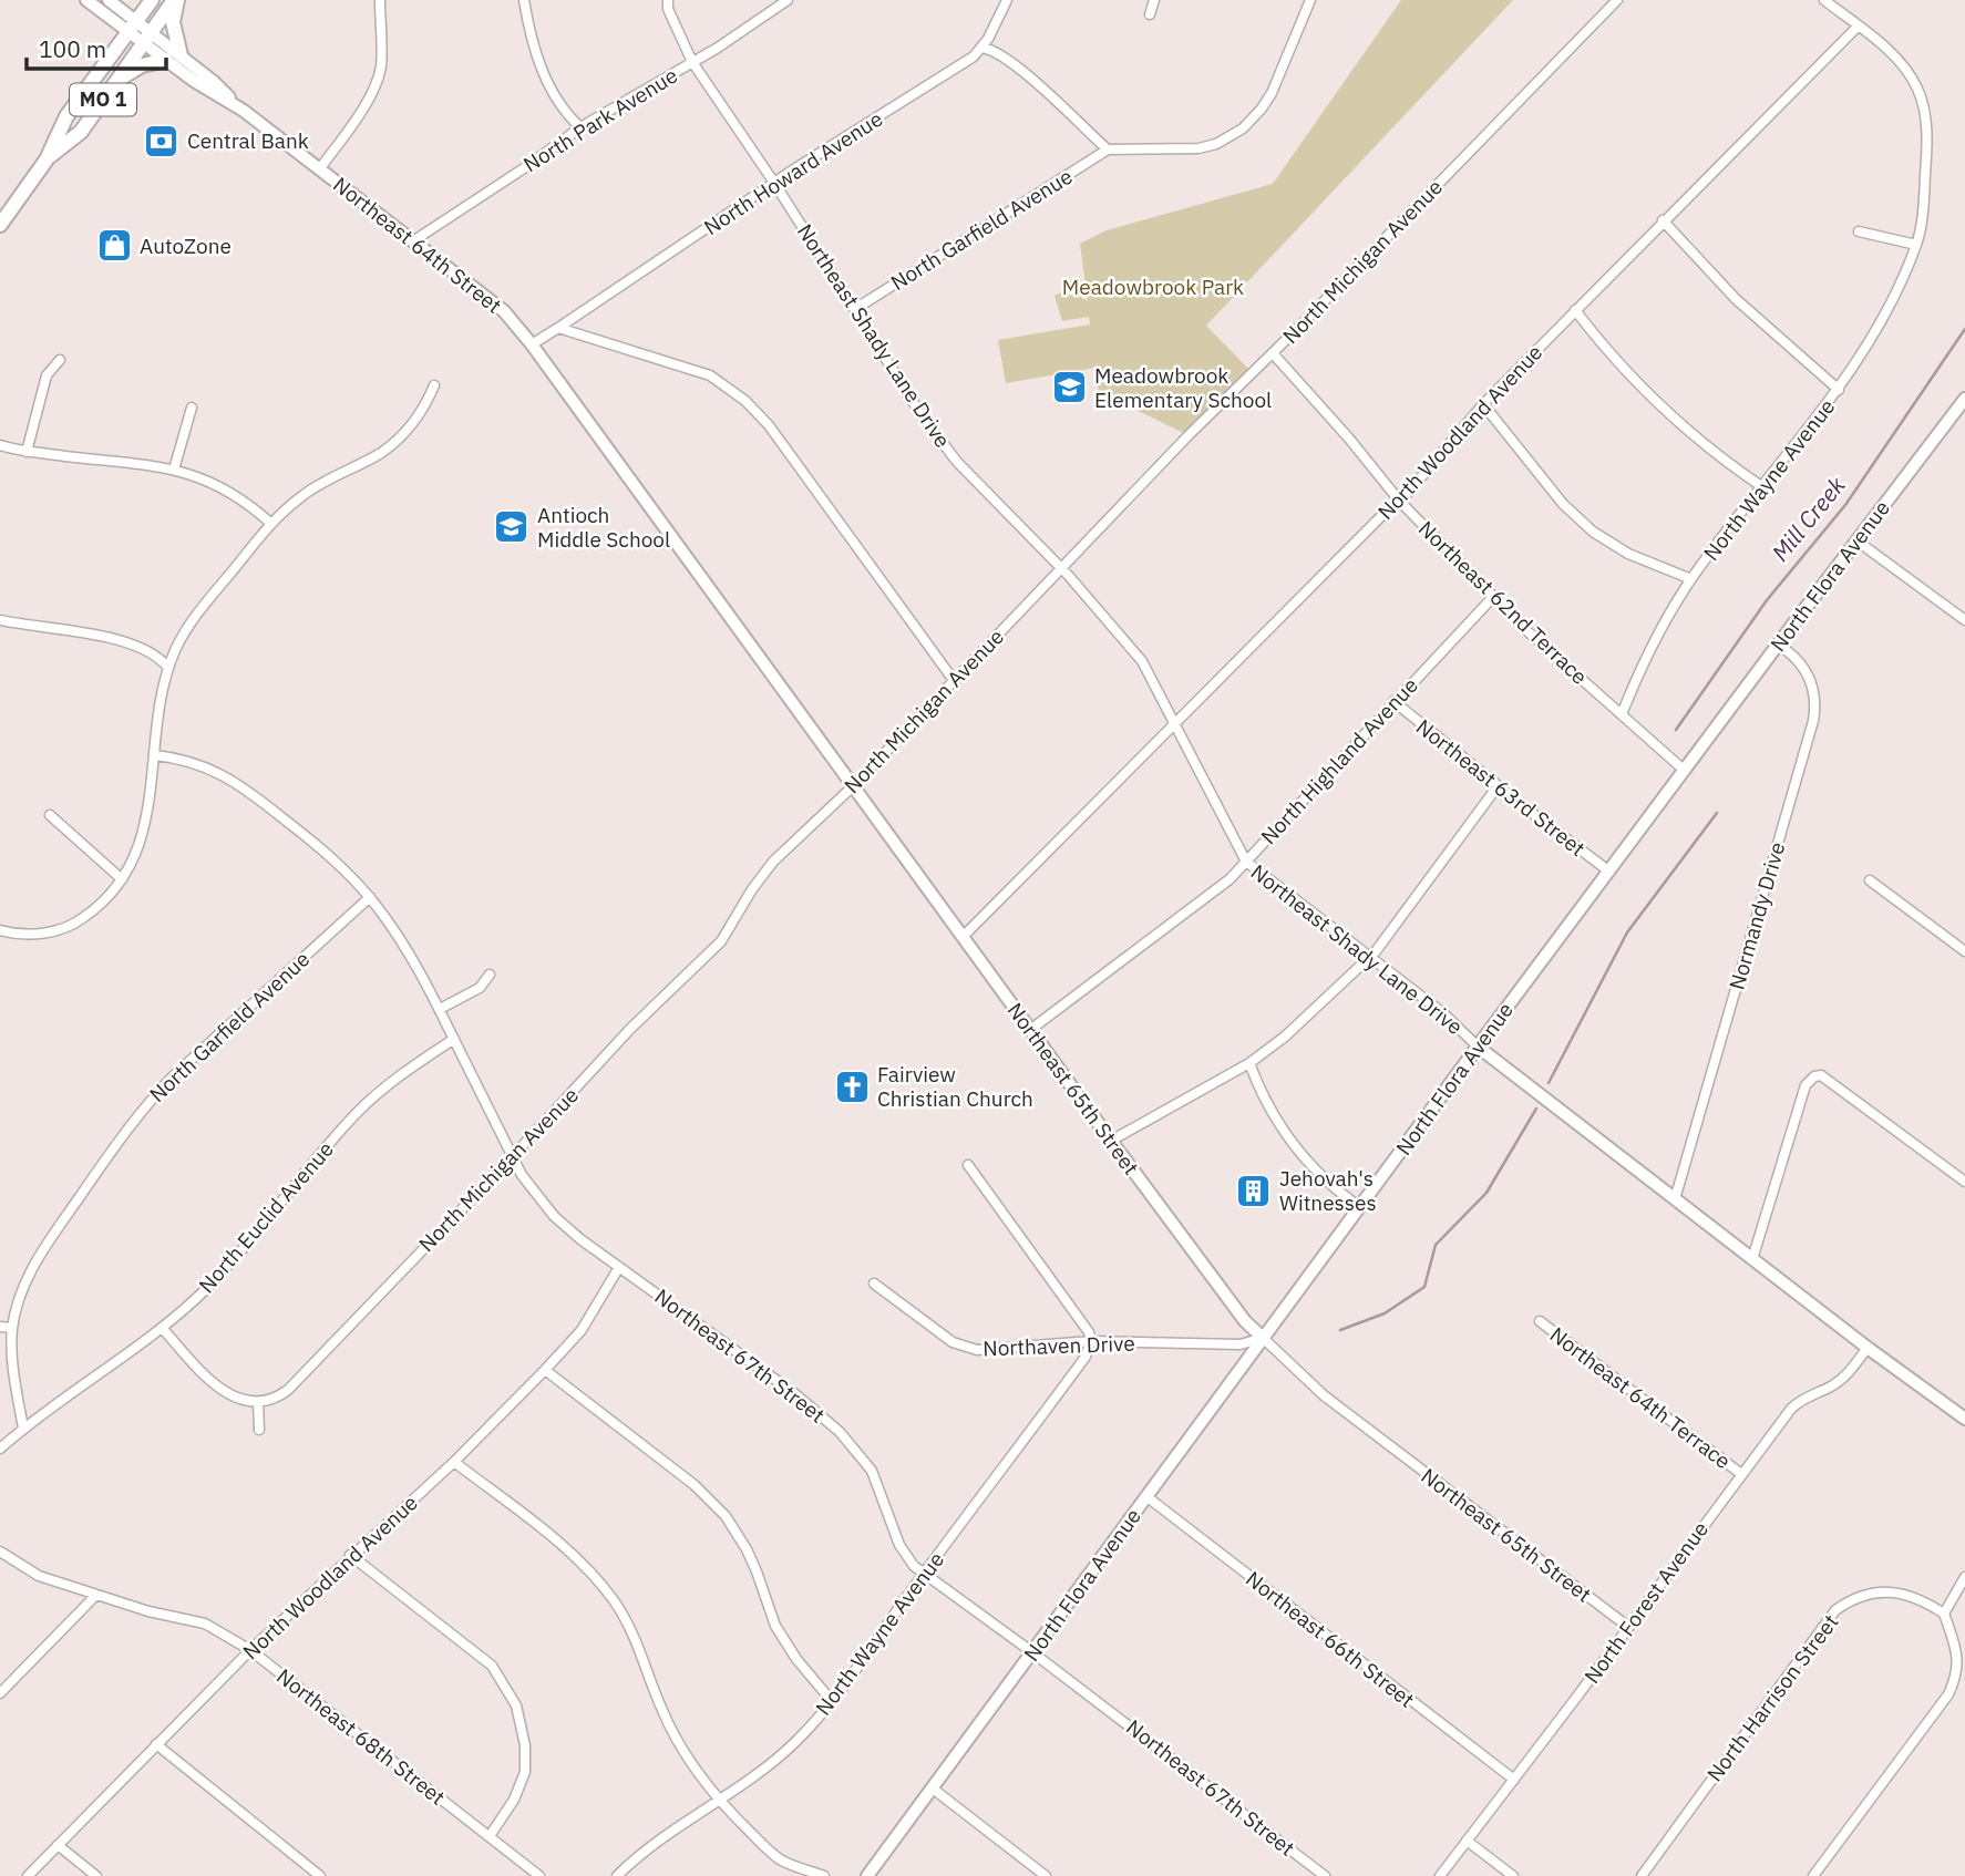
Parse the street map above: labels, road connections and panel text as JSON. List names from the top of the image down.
{
  "streets": {
    "main road": ["MO 1"],
    "street": [
      "North Park Avenue",
      "North Howard Avenue",
      "North Garfield Avenue",
      "Northeast 64th Street",
      "North Michigan Avenue",
      "Northeast Shady Lane Drive",
      "North Woodland Avenue",
      "North Wayne Avenue",
      "North Flora Avenue",
      "Northeast 62nd Terrace",
      "North Highland Avenue",
      "Northeast 63rd Street",
      "Normandy Drive",
      "Northeast 65th Street",
      "North Euclid Avenue",
      "Northaven Drive",
      "Northeast 67th Street",
      "Northeast 64th Terrace",
      "North Forest Avenue",
      "Northeast 66th Street",
      "North Harrison Street",
      "Northeast 68th Street"
    ]
  },
  "crossings": [
    ["MO 1", "Northeast 64th Street"],
    ["North Park Avenue", "Northeast 64th Street"],
    ["North Park Avenue", "Northeast Shady Lane Drive"],
    ["North Howard Avenue", "Northeast Shady Lane Drive"],
    ["North Garfield Avenue", "Northeast Shady Lane Drive"],
    ["North Garfield Avenue", "North Euclid Avenue"],
    ["North Garfield Avenue", "Northeast 67th Street"],
    ["Northeast 64th Street", "Northeast 65th Street"],
    ["North Michigan Avenue", "Northeast Shady Lane Drive"],
    ["North Michigan Avenue", "Northeast 62nd Terrace"],
    ["North Michigan Avenue", "Northeast 65th Street"],
    ["North Michigan Avenue", "Northeast 67th Street"],
    ["Northeast Shady Lane Drive", "North Woodland Avenue"],
    ["Northeast Shady Lane Drive", "North Flora Avenue"],
    ["Northeast Shady Lane Drive", "North Highland Avenue"],
    ["Northeast Shady Lane Drive", "Normandy Drive"],
    ["Northeast Shady Lane Drive", "North Forest Avenue"],
    ["North Woodland Avenue", "North Wayne Avenue"],
    ["North Woodland Avenue", "Northeast 62nd Terrace"],
    ["North Woodland Avenue", "Northeast 65th Street"],
    ["North Woodland Avenue", "Northeast 67th Street"],
    ["North Woodland Avenue", "Northeast 68th Street"],
    ["North Wayne Avenue", "Northeast 62nd Terrace"],
    ["North Wayne Avenue", "Northaven Drive"],
    ["North Wayne Avenue", "Northeast 67th Street"],
    ["North Flora Avenue", "Northeast 62nd Terrace"],
    ["North Flora Avenue", "Northeast 63rd Street"],
    ["North Flora Avenue", "Normandy Drive"],
    ["North Flora Avenue", "Northeast 65th Street"],
    ["North Flora Avenue", "Northaven Drive"],
    ["North Flora Avenue", "Northeast 67th Street"],
    ["North Flora Avenue", "Northeast 66th Street"],
    ["Northeast 62nd Terrace", "North Highland Avenue"],
    ["North Highland Avenue", "Northeast 63rd Street"],
    ["North Highland Avenue", "Northeast 65th Street"],
    ["Northeast 65th Street", "Northaven Drive"],
    ["Northeast 65th Street", "North Forest Avenue"],
    ["North Euclid Avenue", "Northeast 67th Street"],
    ["Northeast 64th Terrace", "North Forest Avenue"],
    ["North Forest Avenue", "Northeast 66th Street"]
  ],
  "water": ["Mill Creek"],
  "parks": ["Meadowbrook Park"],
  "places": {
    "bank": ["Central Bank"],
    "shop": ["AutoZone"],
    "school or university": ["Meadowbrook Elementary School", "Antioch Middle School"],
    "church": ["Fairview Christian Church"],
    "building": ["Jehovah's Witnesses"]
  },
  "scale_bar": "100 m"
}
